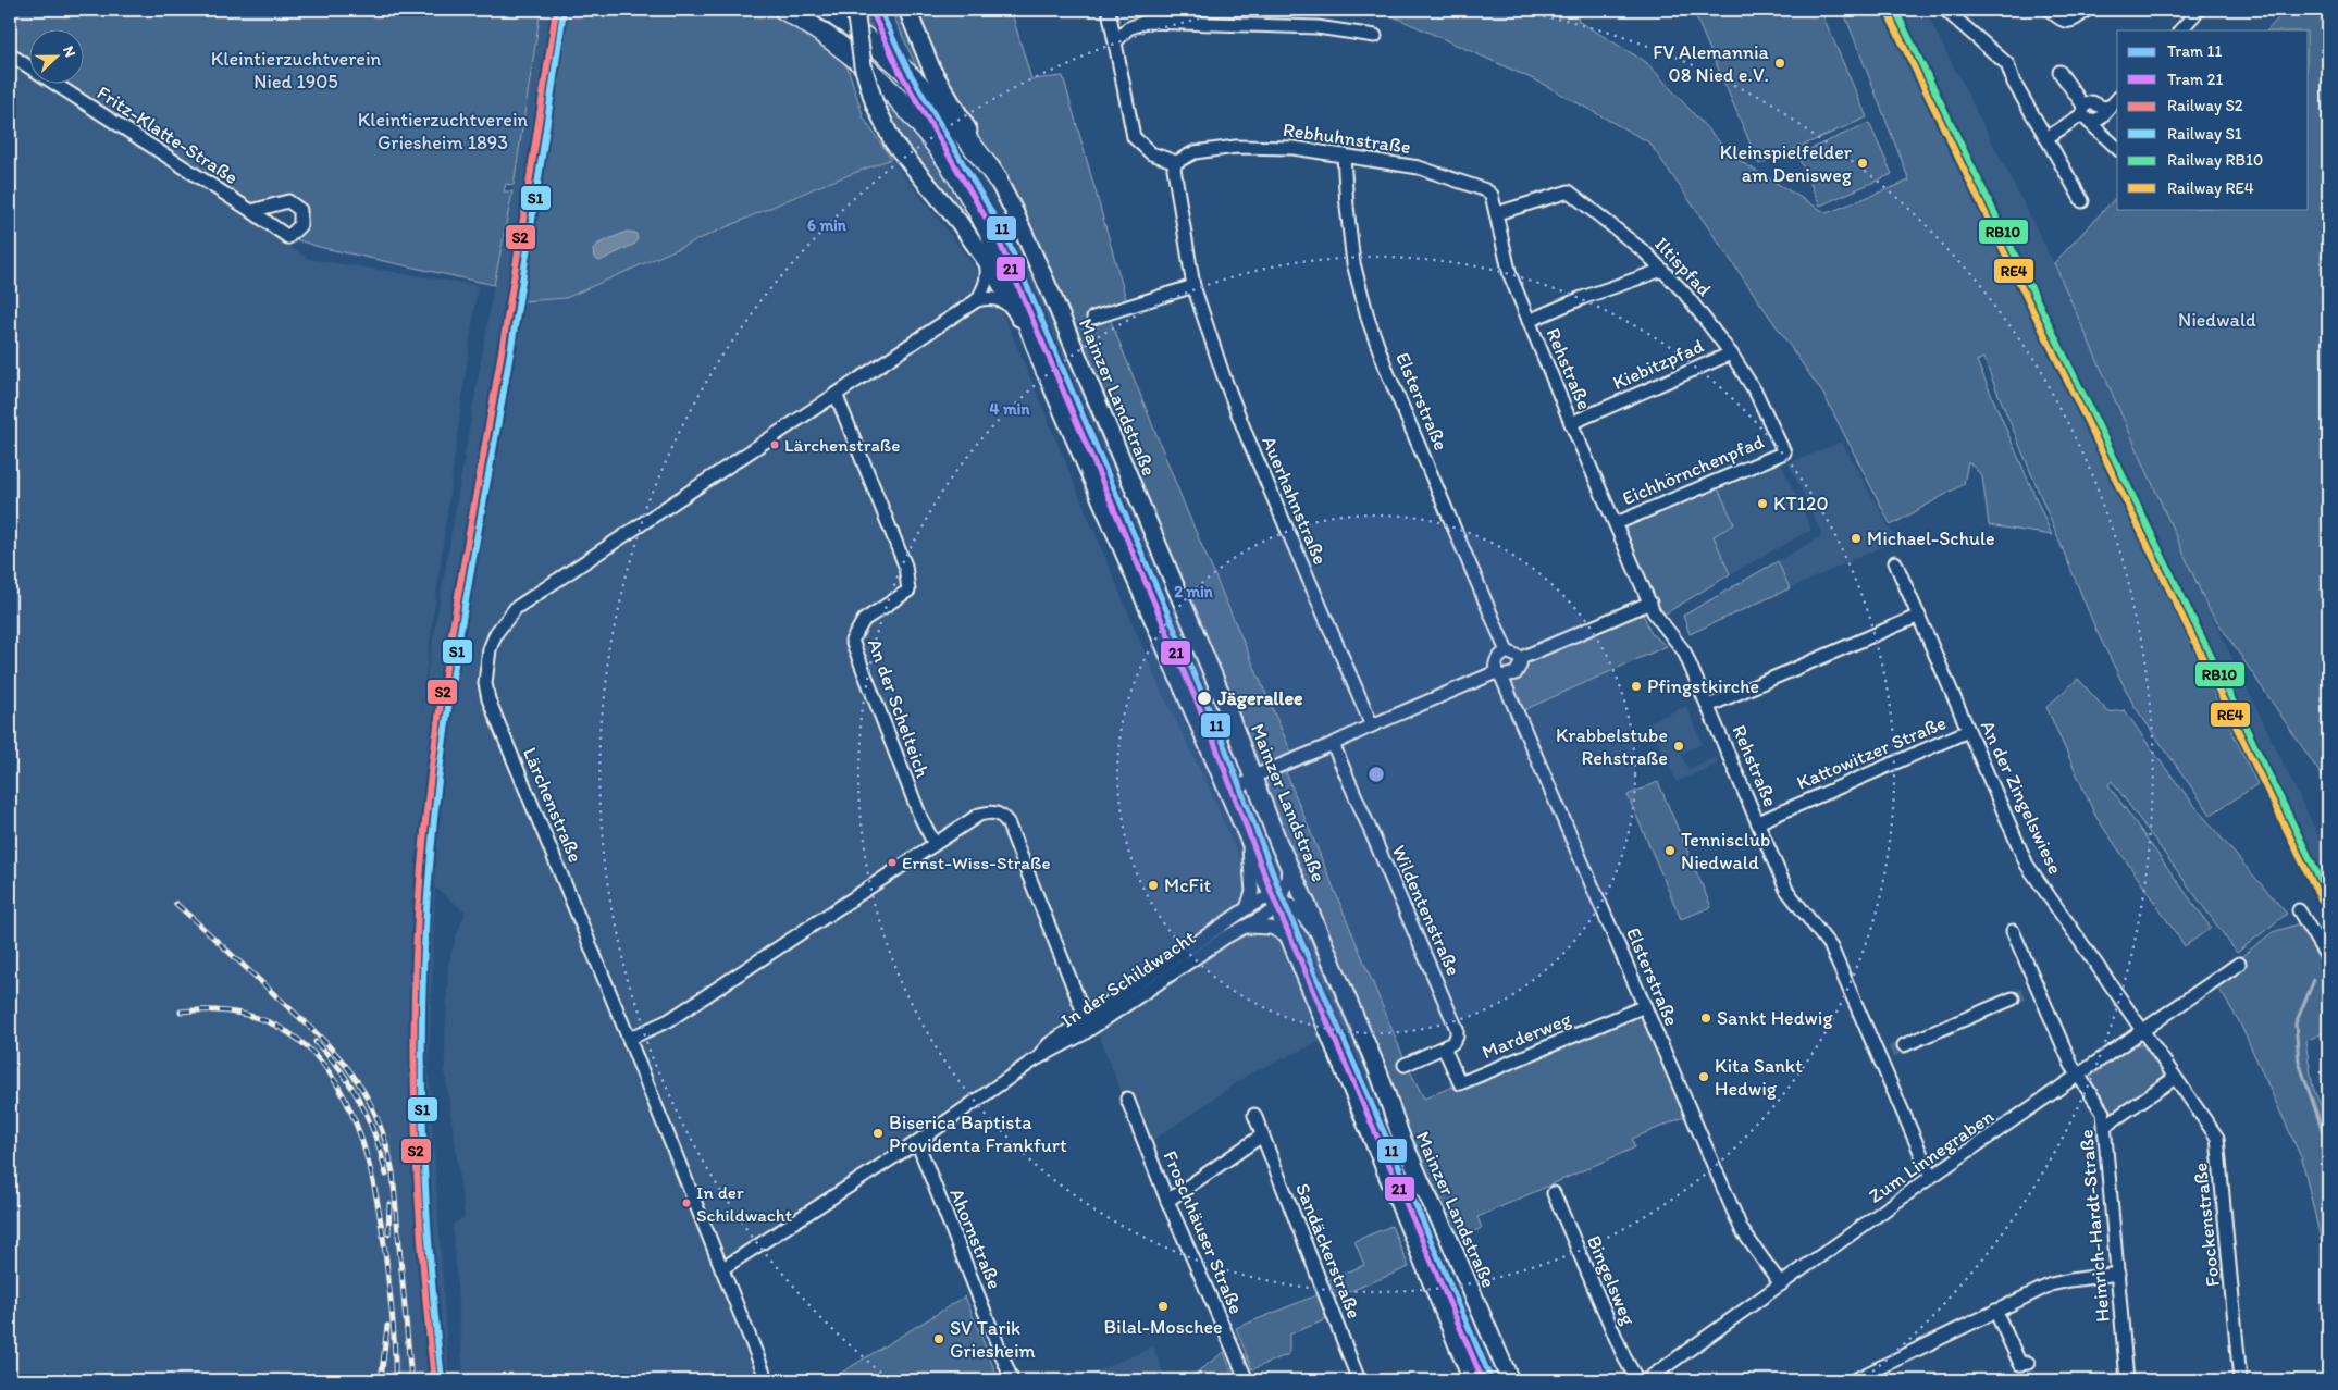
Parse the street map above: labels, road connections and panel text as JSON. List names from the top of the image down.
{
  "streets": {
    "main road": ["Mainzer Landstraße"],
    "street": [
      "Fritz-Klatte-Straße",
      "Rebhuhnstraße",
      "Iltispfad",
      "Kiebitzpfad",
      "Rehstraße",
      "Elsterstraße",
      "Eichhörnchenpfad",
      "Auerhahnstraße",
      "An der Schelteich",
      "Kattowitzer Straße",
      "An der Zingelswiese",
      "Lärchenstraße",
      "Wildentenstraße",
      "In der Schildwacht",
      "Marderweg",
      "Zum Linnegraben",
      "Foockenstraße",
      "Heinrich-Hardt-Straße",
      "Froschhäuser Straße",
      "Ahornstraße",
      "Sandäckerstraße",
      "Bingelsweg"
    ]
  },
  "crossings": [
    ["Rebhuhnstraße", "Iltispfad"],
    ["Rebhuhnstraße", "Rehstraße"],
    ["Rebhuhnstraße", "Elsterstraße"],
    ["Rebhuhnstraße", "Auerhahnstraße"],
    ["Iltispfad", "Kiebitzpfad"],
    ["Iltispfad", "Rehstraße"],
    ["Iltispfad", "Eichhörnchenpfad"],
    ["Kiebitzpfad", "Rehstraße"],
    ["Rehstraße", "Eichhörnchenpfad"],
    ["Rehstraße", "Kattowitzer Straße"],
    ["Rehstraße", "Zum Linnegraben"],
    ["Elsterstraße", "Marderweg"],
    ["Elsterstraße", "Zum Linnegraben"],
    ["An der Schelteich", "Lärchenstraße"],
    ["Kattowitzer Straße", "An der Zingelswiese"],
    ["An der Zingelswiese", "Zum Linnegraben"],
    ["An der Zingelswiese", "Foockenstraße"],
    ["Lärchenstraße", "In der Schildwacht"],
    ["Wildentenstraße", "Marderweg"],
    ["In der Schildwacht", "Ahornstraße"],
    ["Zum Linnegraben", "Foockenstraße"],
    ["Zum Linnegraben", "Heinrich-Hardt-Straße"]
  ],
  "parks": ["Kleintierzuchtverein Nied 1905", "Kleintierzuchtverein Griesheim 1893", "Niedwald"],
  "places": [
    "FV Alemannia 08 Nied e.V.",
    "Kleinspielfelder am Denisweg",
    "Lärchenstraße",
    "KT120",
    "Michael-Schule",
    "Pfingstkirche",
    "Jägerallee",
    "Krabbelstube Rehstraße",
    "Tennisclub Niedwald",
    "Ernst-Wiss-Straße",
    "McFit",
    "Sankt Hedwig",
    "Kita Sankt Hedwig",
    "Biserica Baptista Providenta Frankfurt",
    "In der Schildwacht",
    "Bilal-Moschee",
    "SV Tarik Griesheim"
  ],
  "lines": [
    "tram line 11",
    "rail line S2",
    "rail line RB10",
    "rail line S1",
    "tram line 21",
    "rail line RE4"
  ],
  "legend": [
    "Tram 11",
    "Tram 21",
    "Railway S2",
    "Railway S1",
    "Railway RB10",
    "Railway RE4"
  ],
  "north": "right",
  "rings": ["6 min", "4 min", "2 min"]
}
